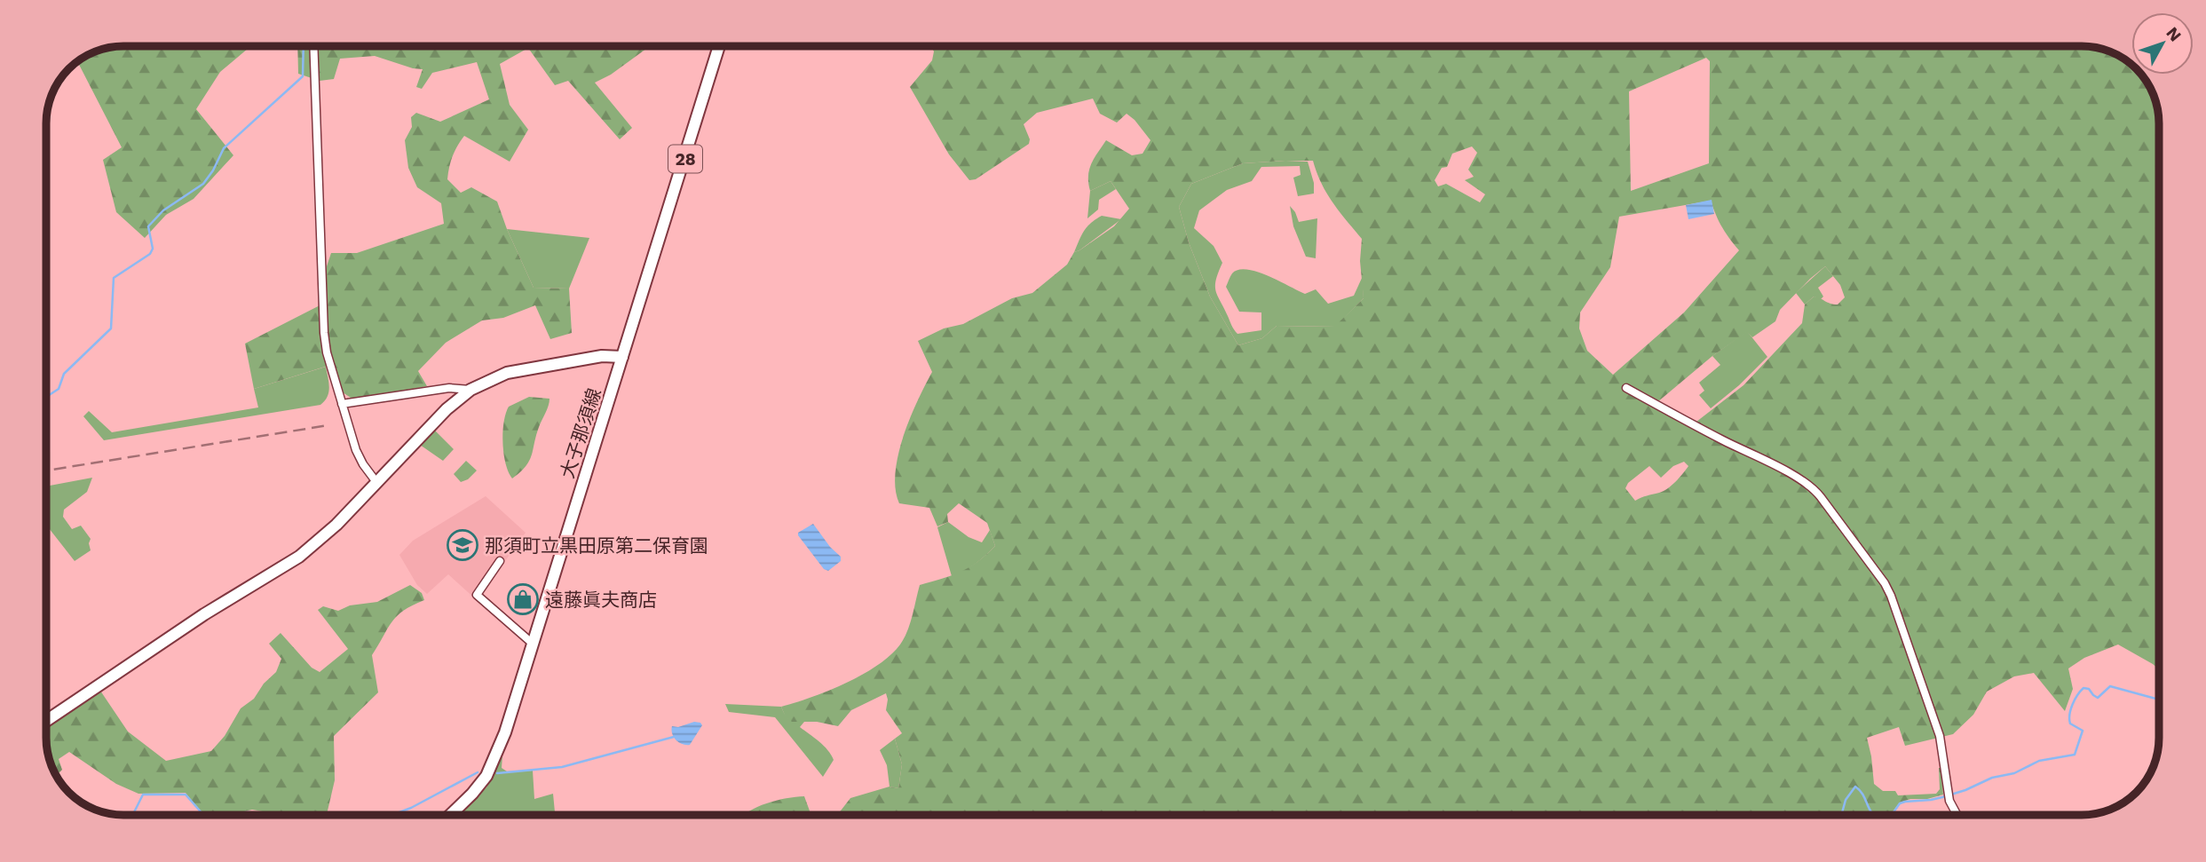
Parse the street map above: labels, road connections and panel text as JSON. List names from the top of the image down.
{
  "streets": {
    "main road": ["28", "大子那須線"]
  },
  "places": {
    "school or university": ["那須町立黒田原第二保育園"],
    "shop": ["遠藤眞夫商店"]
  },
  "north": "top right"
}
